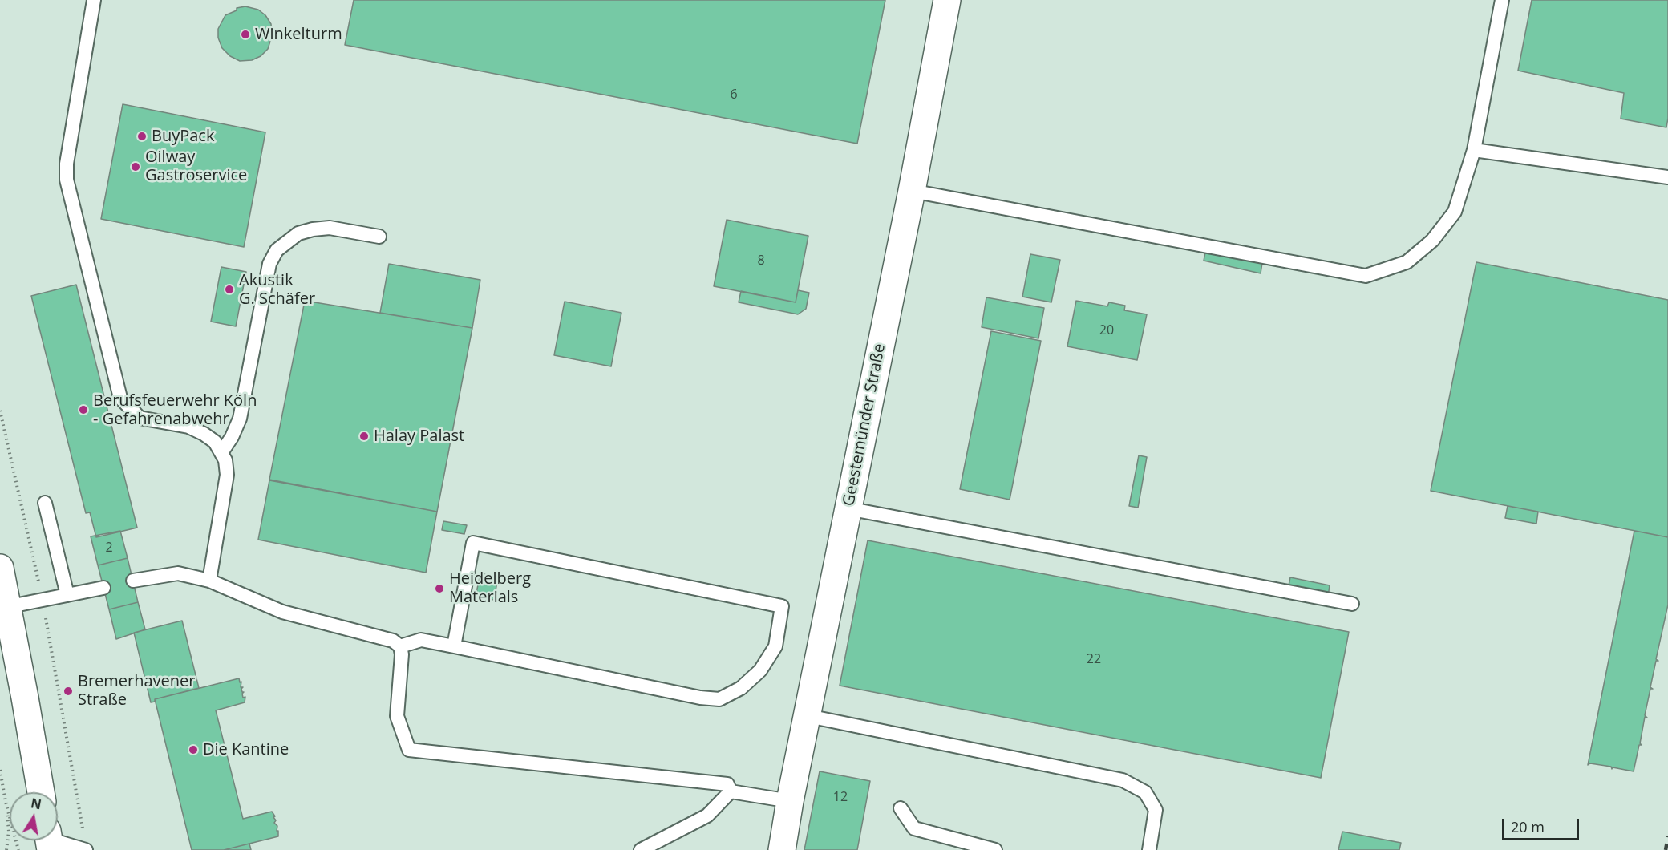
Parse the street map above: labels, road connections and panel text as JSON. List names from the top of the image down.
{
  "streets": {
    "street": ["Geestemünder Straße"]
  },
  "places": [
    "Winkelturm",
    "BuyPack",
    "Oilway Gastroservice",
    "Akustik G. Schäfer",
    "Berufsfeuerwehr Köln - Gefahrenabwehr",
    "Halay Palast",
    "Heidelberg Materials",
    "Bremerhavener Straße",
    "Die Kantine"
  ],
  "house_numbers": [
    "6",
    "8",
    "20",
    "2",
    "22",
    "12"
  ],
  "scale_bar": "20 m",
  "north": "top"
}
